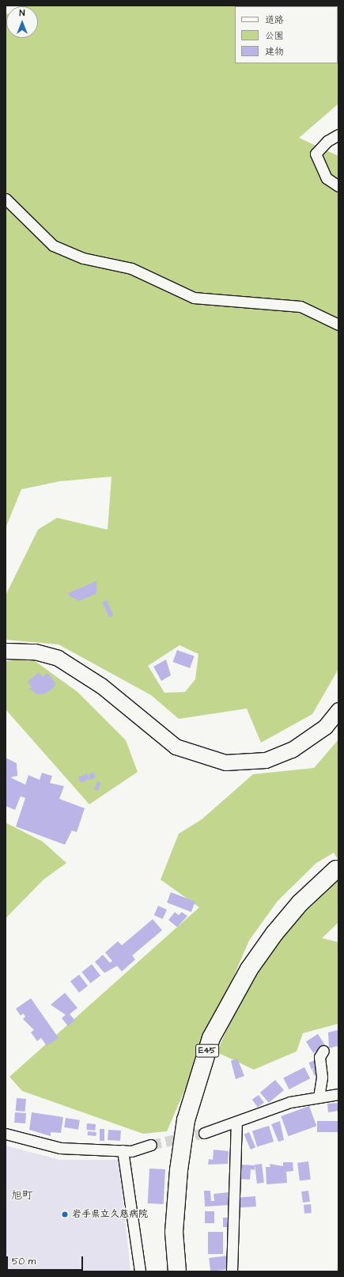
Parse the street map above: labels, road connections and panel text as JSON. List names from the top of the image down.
{
  "streets": {
    "highway": ["E45"]
  },
  "districts": ["旭町"],
  "places": ["岩手県立久慈病院"],
  "legend": ["道路", "公園", "建物"],
  "scale_bar": "50 m",
  "north": "top"
}
